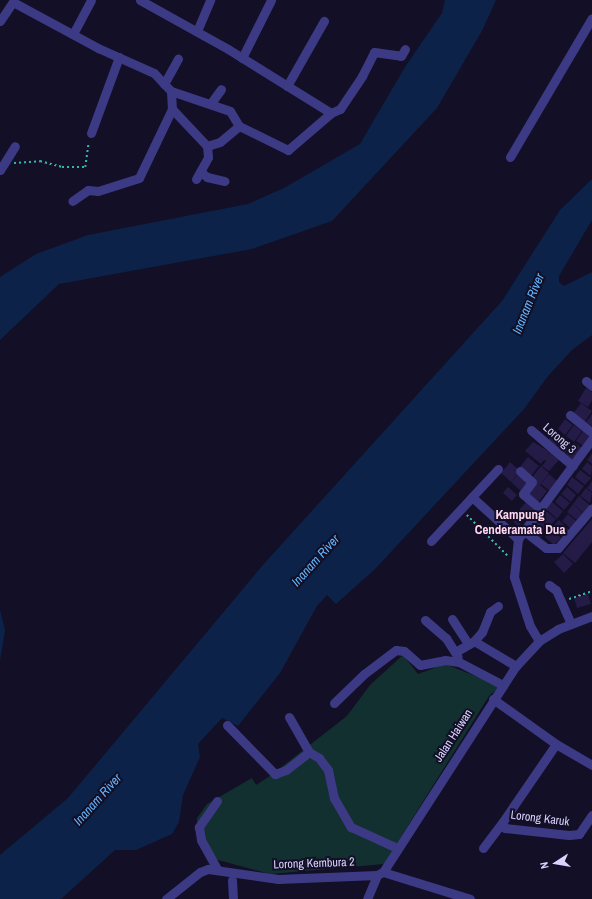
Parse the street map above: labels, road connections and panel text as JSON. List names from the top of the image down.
{
  "streets": {
    "street": [
      "Lorong 3",
      "Jalan Haiwan",
      "Lorong Karuk",
      "Lorong Kembura 2"
    ]
  },
  "crossings": [
    ["Jalan Haiwan", "Lorong Kembura 2"]
  ],
  "districts": ["Kampung Cenderamata Dua"],
  "water": ["Inanam River"],
  "north": "left"
}
